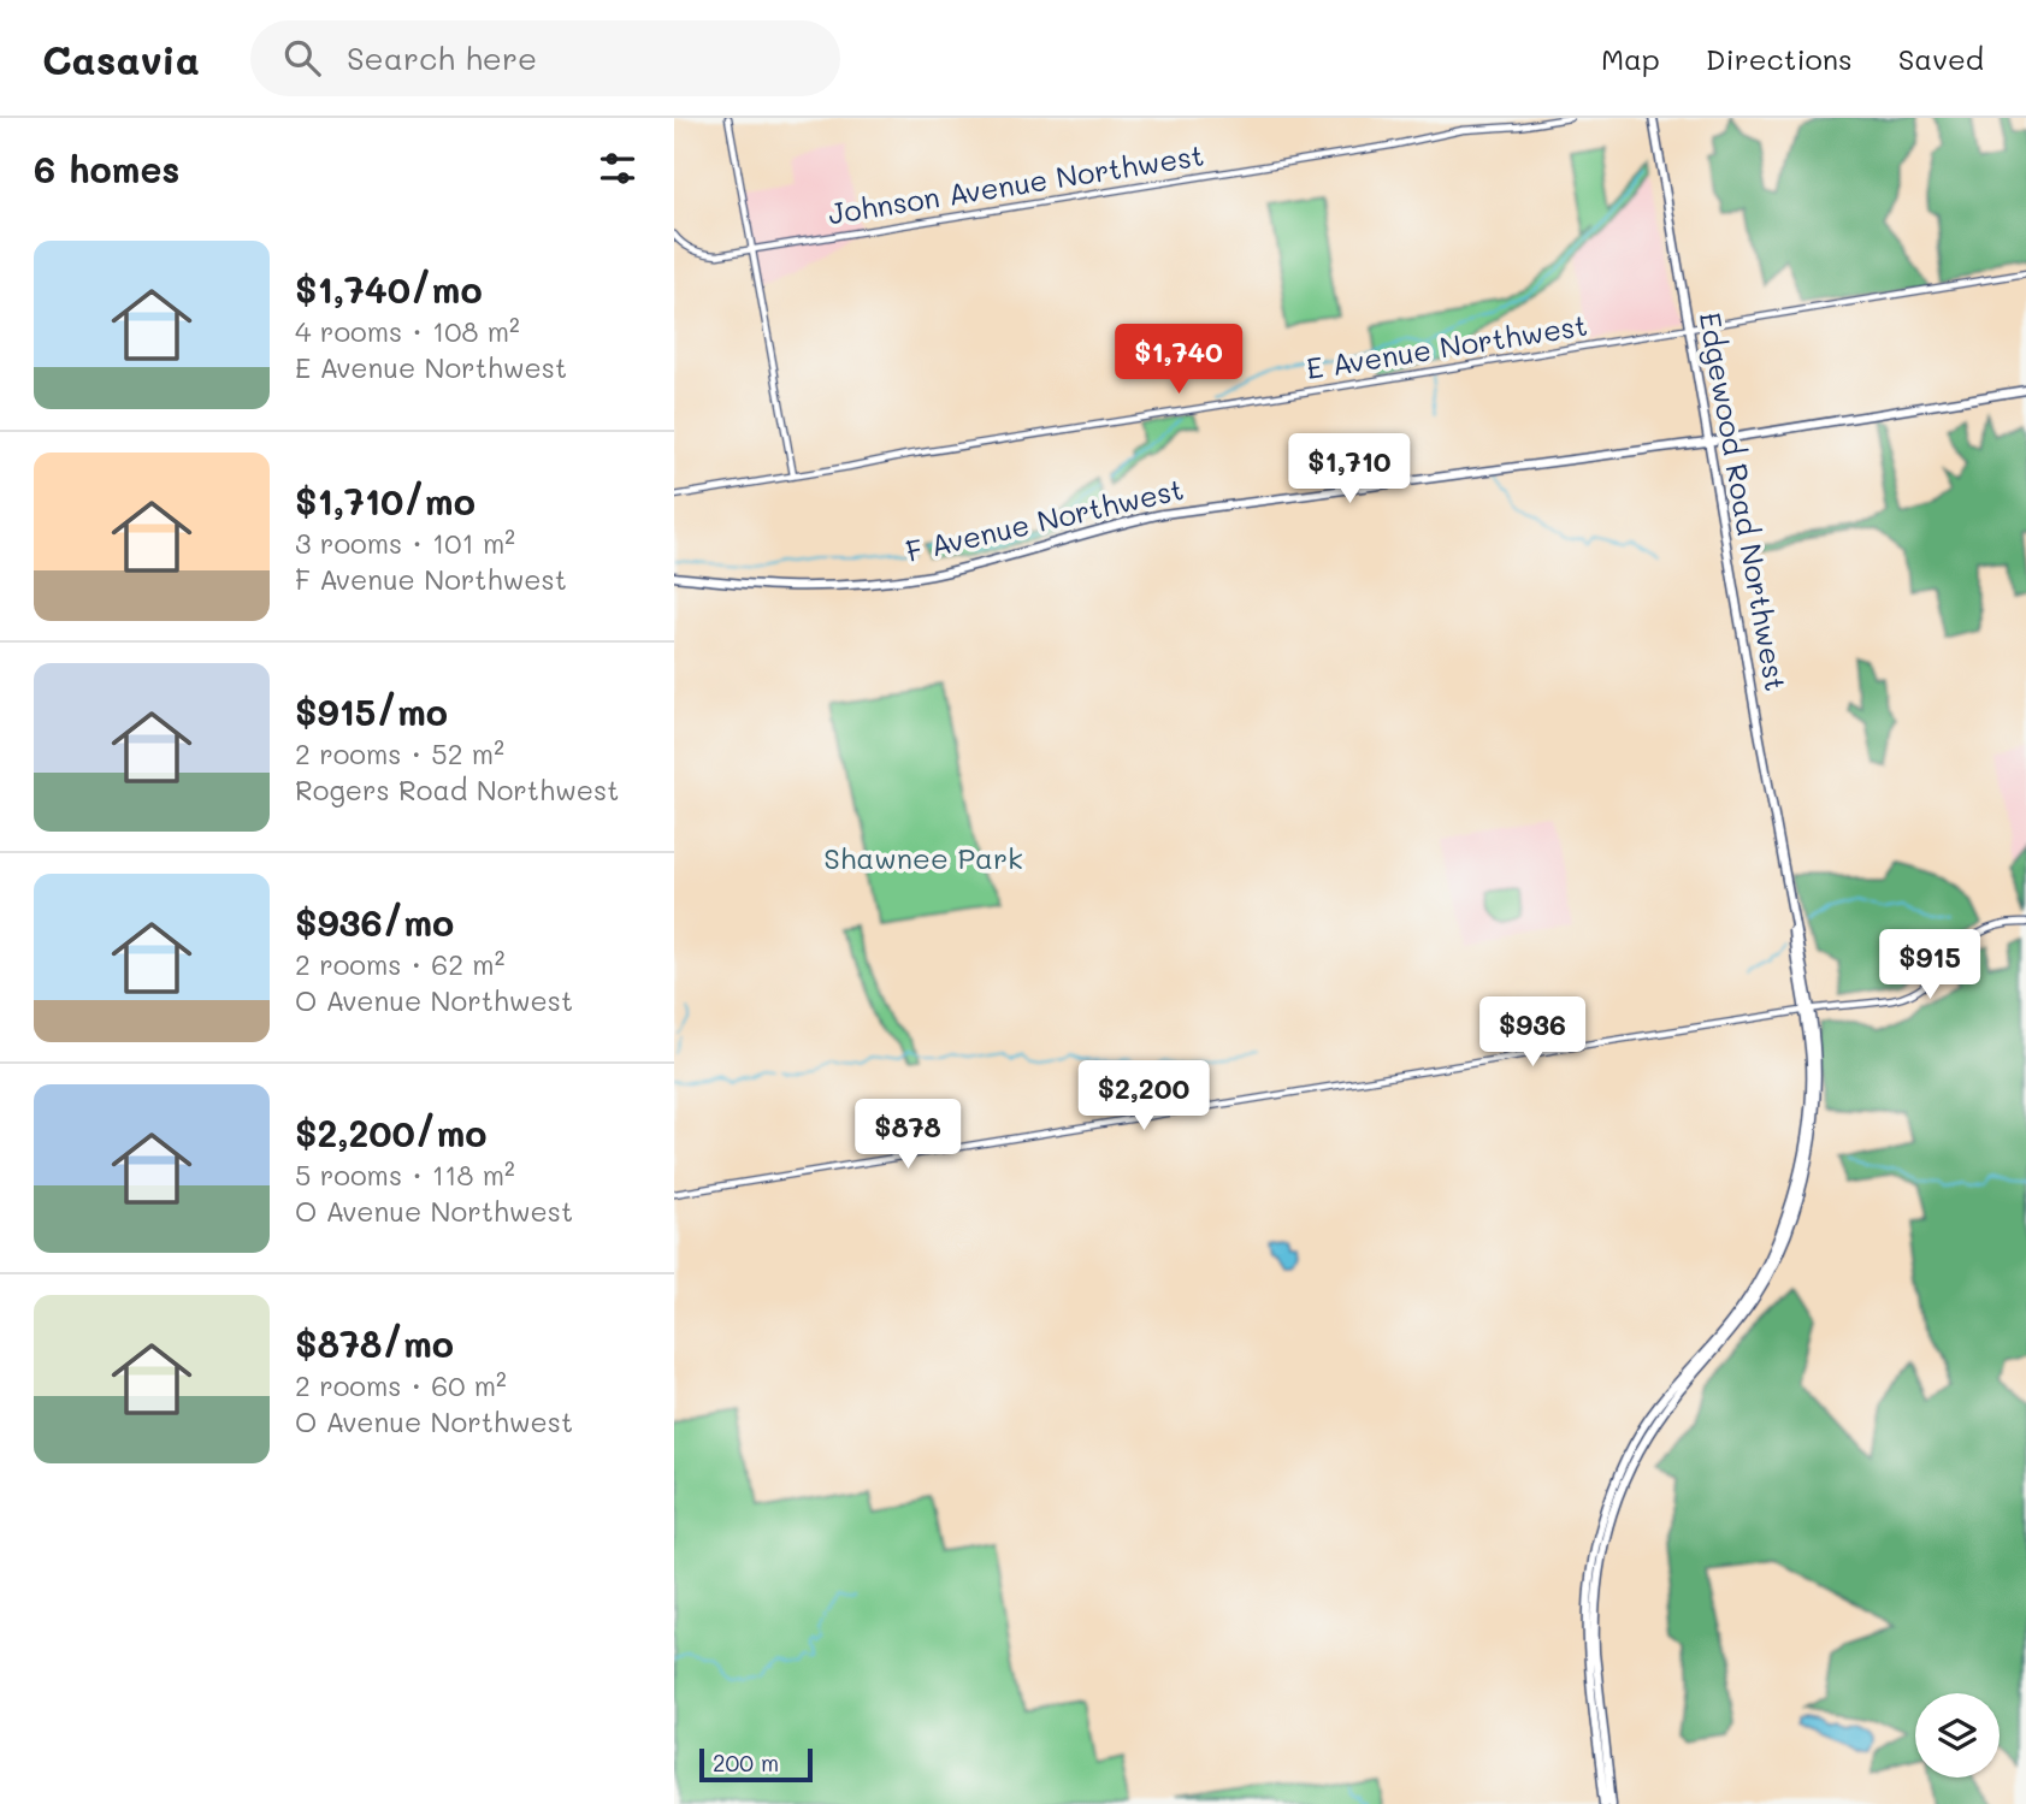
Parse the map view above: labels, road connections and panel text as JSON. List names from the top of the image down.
{
  "streets": {
    "main road": ["Edgewood Road Northwest", "F Avenue Northwest"],
    "street": ["Johnson Avenue Northwest", "E Avenue Northwest"]
  },
  "crossings": [
    ["E Avenue Northwest", "Edgewood Road Northwest"],
    ["Edgewood Road Northwest", "F Avenue Northwest"]
  ],
  "parks": ["Shawnee Park"],
  "scale_bar": "200 m",
  "page": {
    "header": "Casavia",
    "search": "Search here",
    "nav": ["Map", "Directions", "Saved"],
    "heading": "6 homes",
    "list": [
      {
        "name": "$1,740/mo",
        "note": "4 rooms · 108 m² · E Avenue Northwest"
      },
      {
        "name": "$1,710/mo",
        "note": "3 rooms · 101 m² · F Avenue Northwest"
      },
      {
        "name": "$915/mo",
        "note": "2 rooms · 52 m² · Rogers Road Northwest"
      },
      {
        "name": "$936/mo",
        "note": "2 rooms · 62 m² · O Avenue Northwest"
      },
      {
        "name": "$2,200/mo",
        "note": "5 rooms · 118 m² · O Avenue Northwest"
      },
      {
        "name": "$878/mo",
        "note": "2 rooms · 60 m² · O Avenue Northwest"
      }
    ],
    "price": [
      "$1,740",
      "$1,710",
      "$915",
      "$936",
      "$2,200",
      "$878"
    ],
    "scale": "200 m"
  }
}
